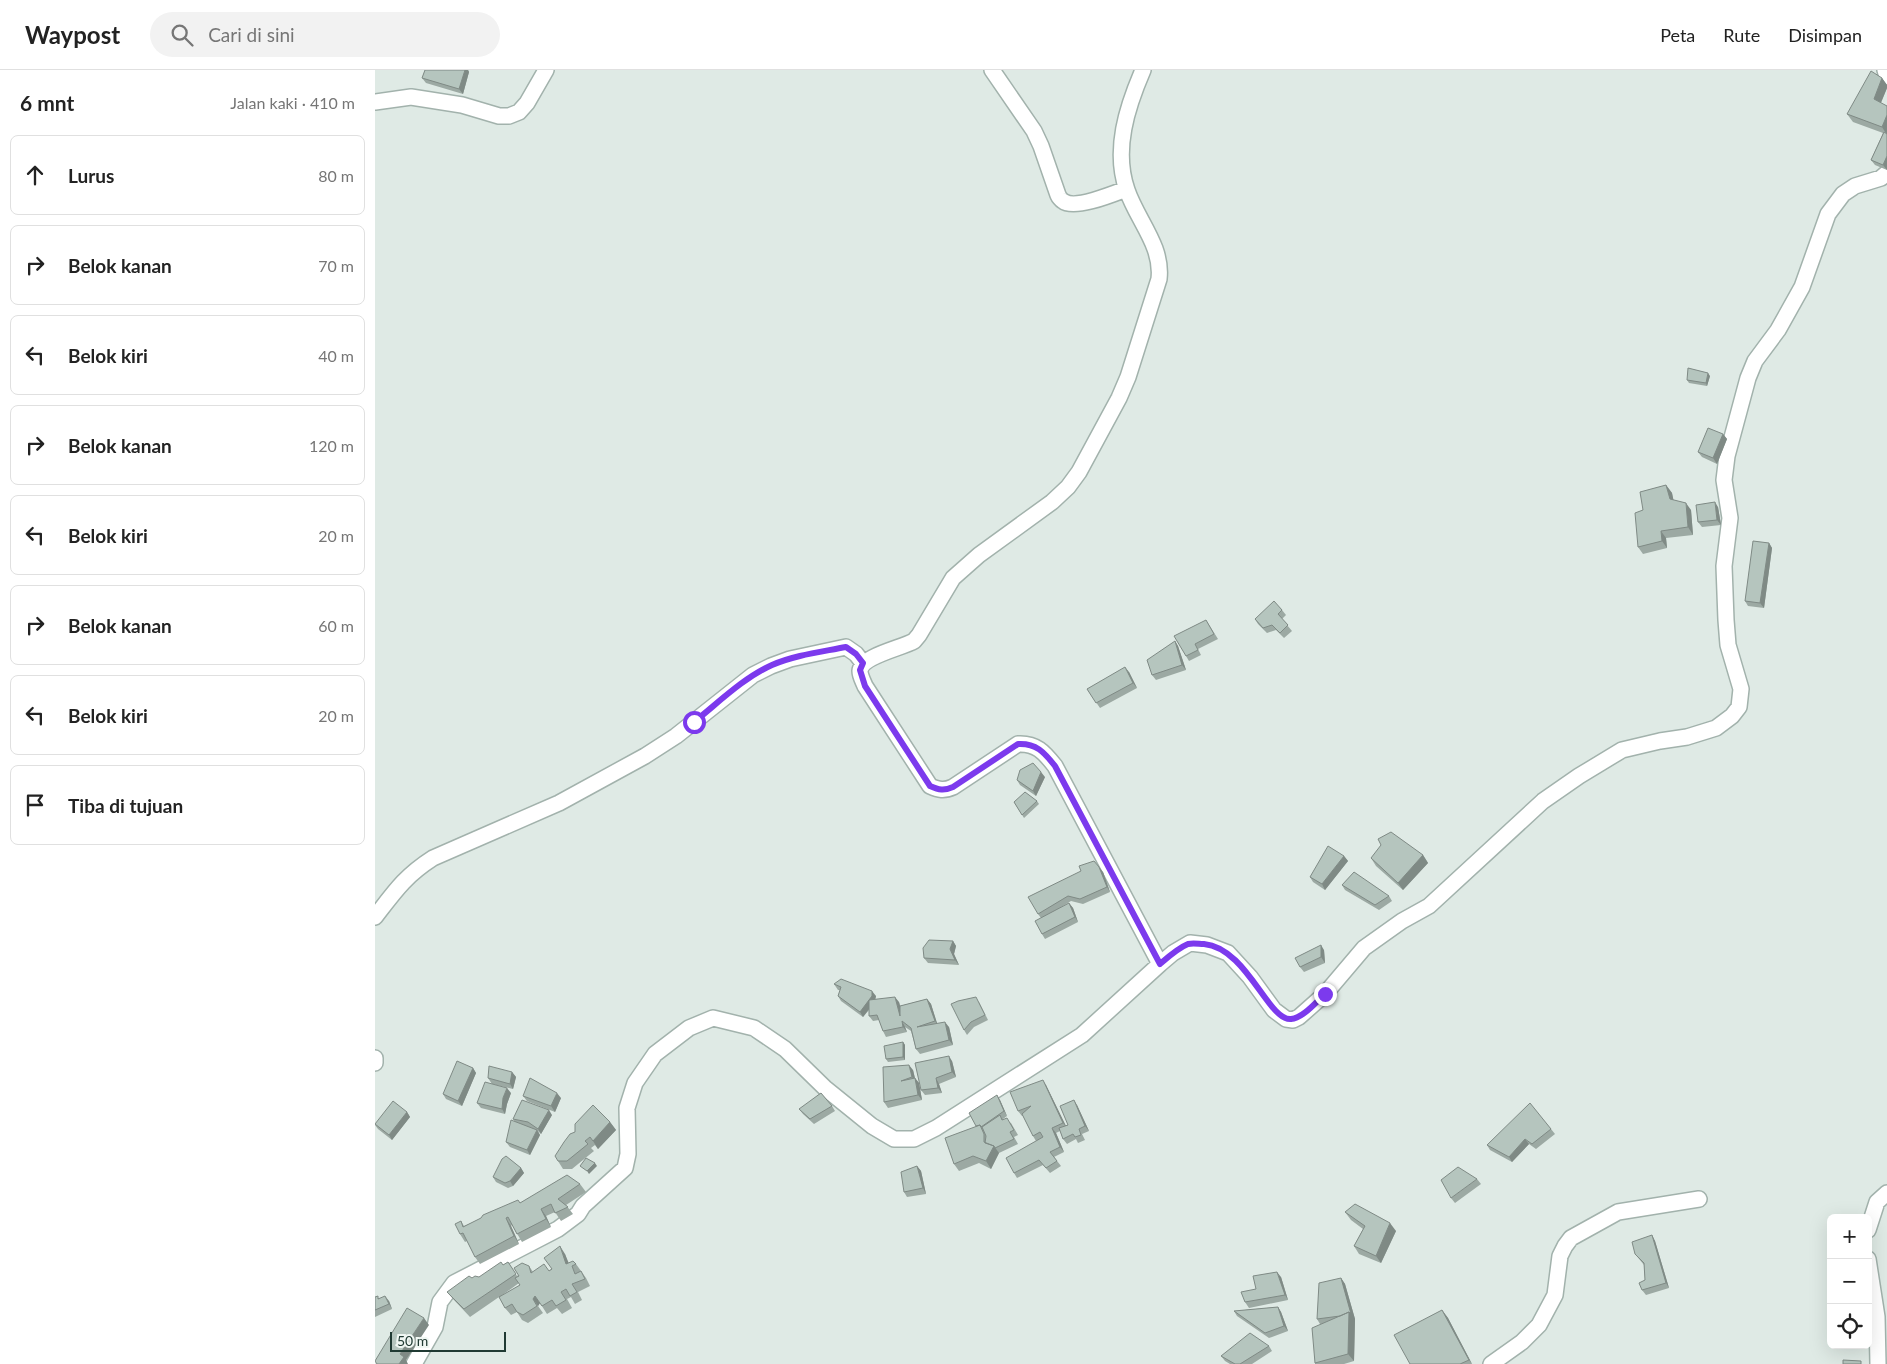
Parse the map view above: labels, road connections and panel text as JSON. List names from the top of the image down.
{
  "scale_bar": "50 m",
  "page": {
    "header": "Waypost",
    "search": "Cari di sini",
    "nav": ["Peta", "Rute", "Disimpan"],
    "heading": ["6 mnt", "Jalan kaki · 410 m"],
    "list": [
      ["Lurus", "80 m"],
      ["Belok kanan", "70 m"],
      ["Belok kiri", "40 m"],
      ["Belok kanan", "120 m"],
      ["Belok kiri", "20 m"],
      ["Belok kanan", "60 m"],
      ["Belok kiri", "20 m"],
      "Tiba di tujuan"
    ],
    "map_buttons": ["+", "−"],
    "scale": "50 m"
  }
}
